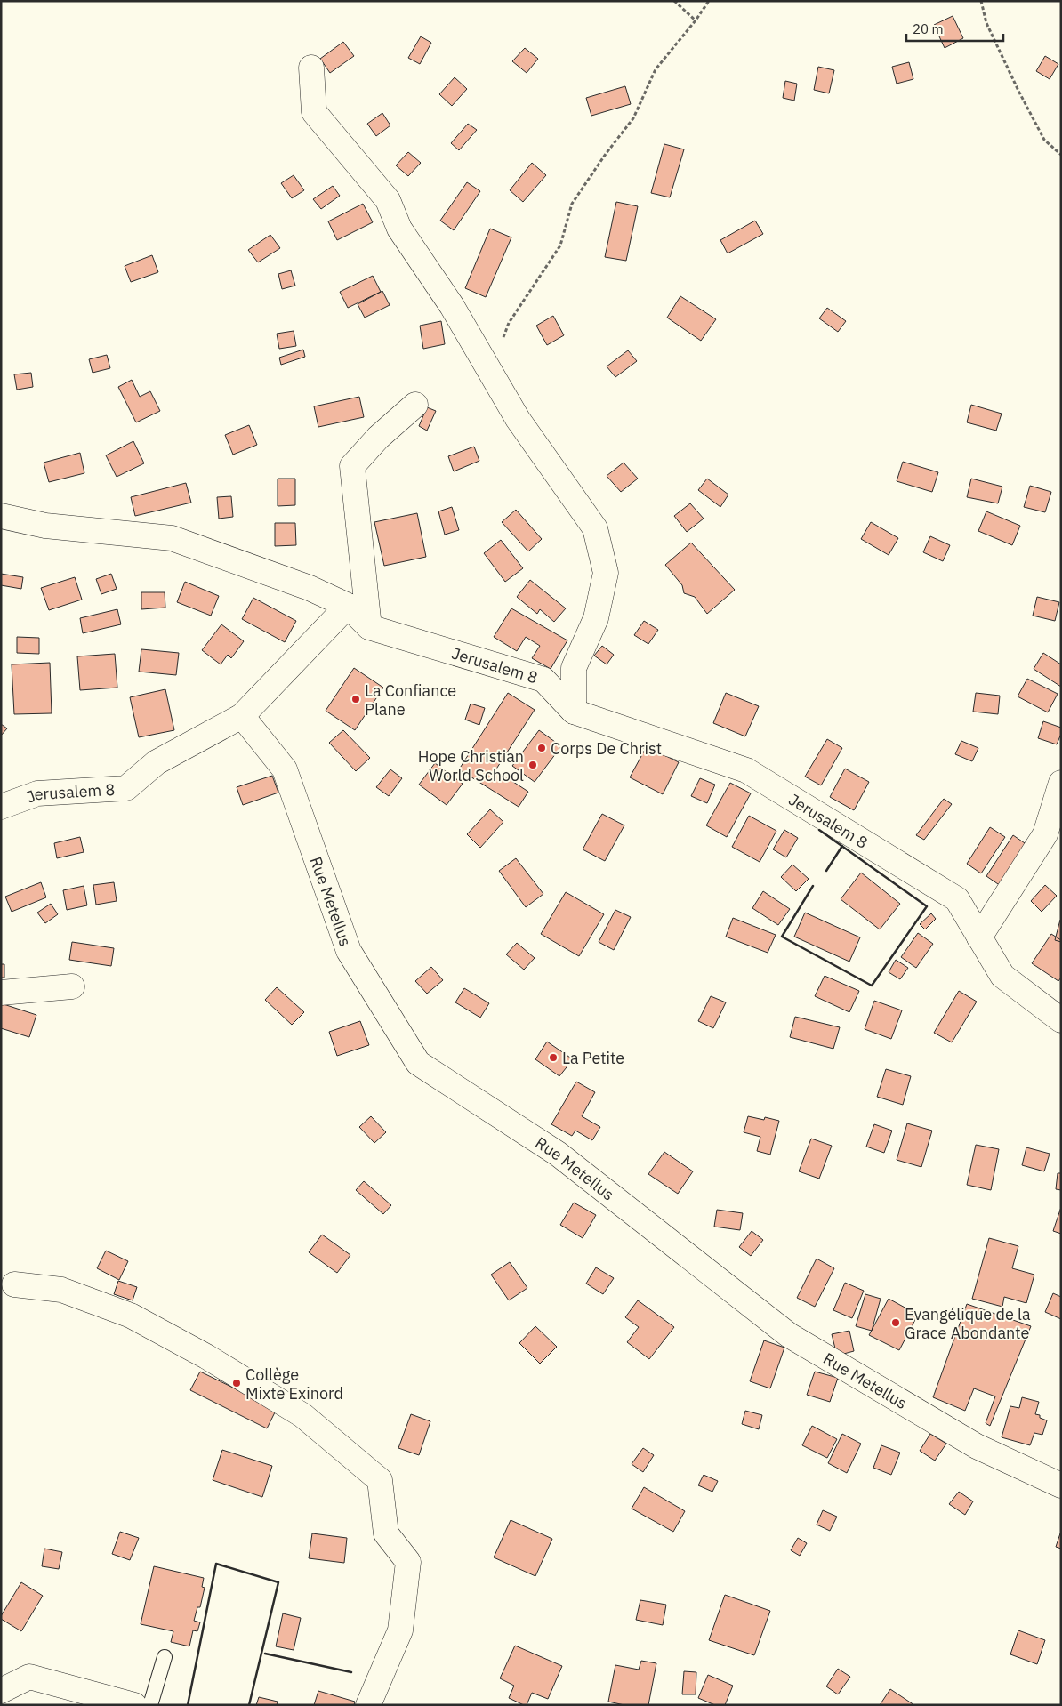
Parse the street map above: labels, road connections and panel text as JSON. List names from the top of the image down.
{
  "streets": {
    "street": ["Jerusalem 8", "Rue Metellus"]
  },
  "crossings": [
    ["Jerusalem 8", "Rue Metellus"]
  ],
  "places": [
    "La Confiance Plane",
    "Corps De Christ",
    "Hope Christian World School",
    "La Petite",
    "Evangélique de la Grace Abondante",
    "Collège Mixte Exinord"
  ],
  "scale_bar": "20 m"
}
